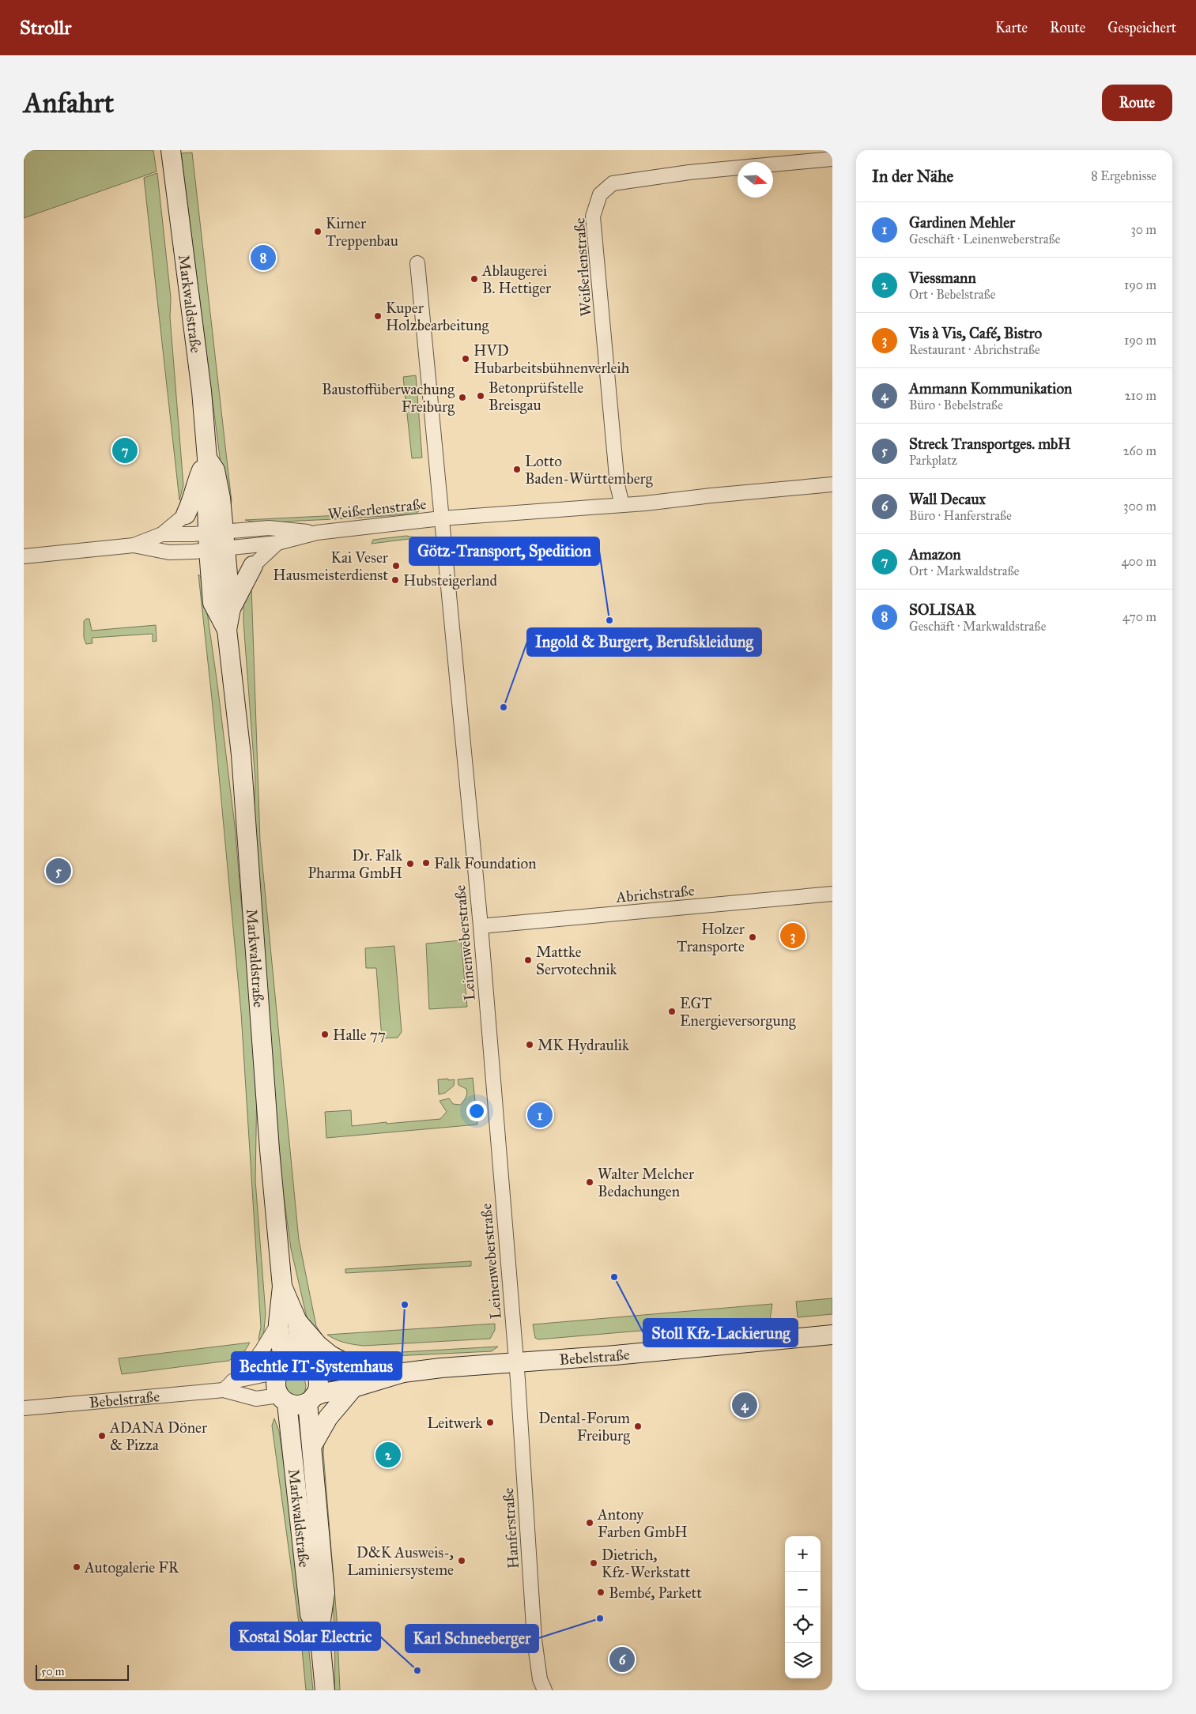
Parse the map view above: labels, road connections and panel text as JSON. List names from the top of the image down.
{
  "streets": {
    "main road": ["Markwaldstraße", "Bebelstraße"],
    "street": [
      "Weißerlenstraße",
      "Abrichstraße",
      "Leinenweberstraße",
      "Hanferstraße"
    ]
  },
  "crossings": [
    ["Weißerlenstraße", "Markwaldstraße"],
    ["Weißerlenstraße", "Leinenweberstraße"],
    ["Markwaldstraße", "Bebelstraße"],
    ["Abrichstraße", "Leinenweberstraße"],
    ["Leinenweberstraße", "Bebelstraße"],
    ["Leinenweberstraße", "Hanferstraße"],
    ["Bebelstraße", "Hanferstraße"]
  ],
  "places": [
    "Kirner Treppenbau",
    "Ablaugerei B. Hettiger",
    "Kuper Holzbearbeitung",
    "HVD Hubarbeitsbühnenverleih",
    "Betonprüfstelle Breisgau",
    "Baustoffüberwachung Freiburg",
    "Lotto Baden-Württemberg",
    "Kai Veser Hausmeisterdienst",
    "Hubsteigerland",
    "Götz-Transport, Spedition",
    "Ingold & Burgert, Berufskleidung",
    "Falk Foundation",
    "Dr. Falk Pharma GmbH",
    "Holzer Transporte",
    "Mattke Servotechnik",
    "EGT Energieversorgung",
    "Halle 77",
    "MK Hydraulik",
    "Walter Melcher Bedachungen",
    "Stoll Kfz-Lackierung",
    "Bechtle IT-Systemhaus",
    "Leitwerk",
    "Dental-Forum Freiburg",
    "ADANA Döner & Pizza",
    "Antony Farben GmbH",
    "D&K Ausweis-, Laminiersysteme",
    "Dietrich, Kfz-Werkstatt",
    "Autogalerie FR",
    "Bembé, Parkett",
    "Karl Schneeberger",
    "Kostal Solar Electric"
  ],
  "scale_bar": "50 m",
  "north": "right",
  "page": {
    "header": "Strollr",
    "nav": ["Karte", "Route", "Gespeichert"],
    "buttons": "Route",
    "title": "Anfahrt",
    "heading": ["In der Nähe", "8 Ergebnisse"],
    "list": [
      {
        "mark": "1",
        "name": "Gardinen Mehler",
        "note": "Geschäft · Leinenweberstraße",
        "value": "30 m"
      },
      {
        "mark": "2",
        "name": "Viessmann",
        "note": "Ort · Bebelstraße",
        "value": "190 m"
      },
      {
        "mark": "3",
        "name": "Vis à Vis, Café, Bistro",
        "note": "Restaurant · Abrichstraße",
        "value": "190 m"
      },
      {
        "mark": "4",
        "name": "Ammann Kommunikation",
        "note": "Büro · Bebelstraße",
        "value": "210 m"
      },
      {
        "mark": "5",
        "name": "Streck Transportges. mbH",
        "note": "Parkplatz",
        "value": "260 m"
      },
      {
        "mark": "6",
        "name": "Wall Decaux",
        "note": "Büro · Hanferstraße",
        "value": "300 m"
      },
      {
        "mark": "7",
        "name": "Amazon",
        "note": "Ort · Markwaldstraße",
        "value": "400 m"
      },
      {
        "mark": "8",
        "name": "SOLISAR",
        "note": "Geschäft · Markwaldstraße",
        "value": "470 m"
      }
    ],
    "pins": [
      "8",
      "7",
      "5",
      "3",
      "1",
      "4",
      "2",
      "6"
    ],
    "map_buttons": ["+", "−"],
    "scale": "50 m"
  }
}
